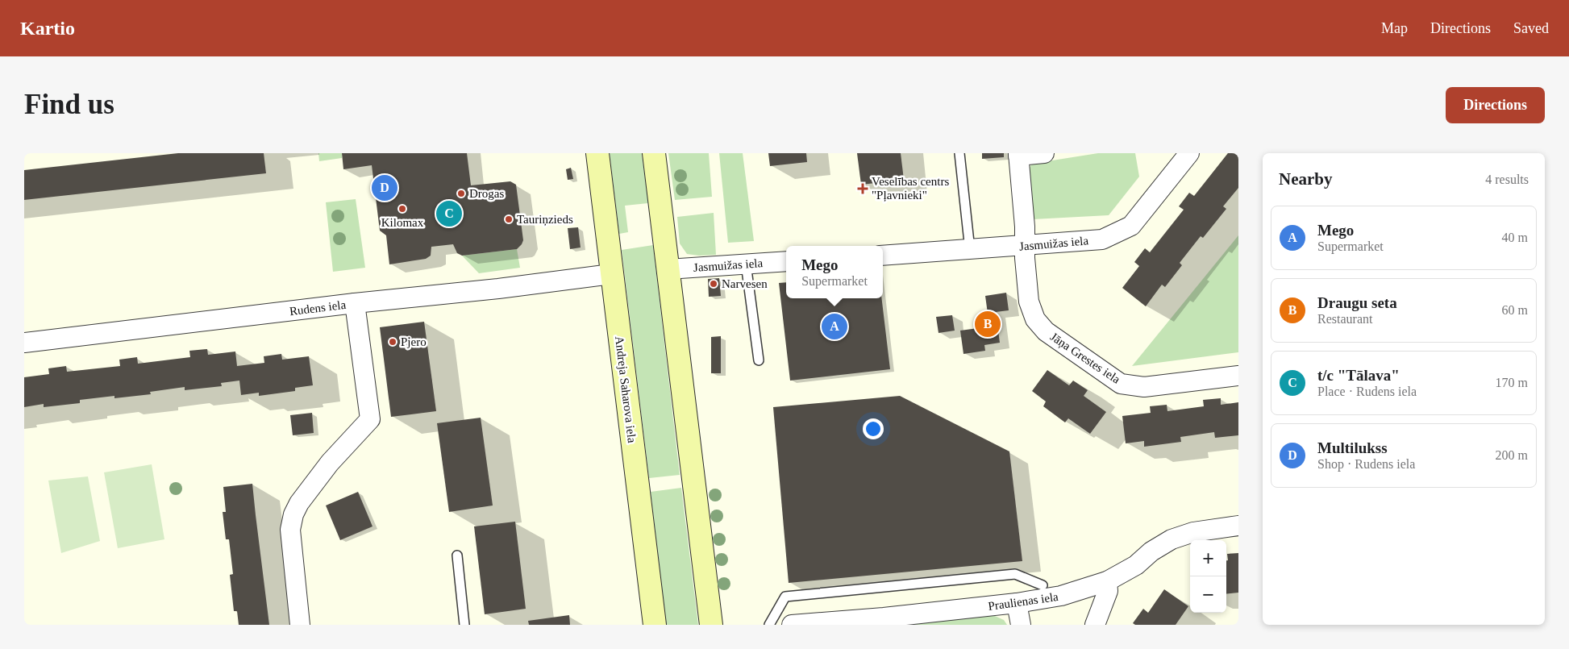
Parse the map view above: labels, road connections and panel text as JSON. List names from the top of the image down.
{
  "streets": {
    "street": [
      "Jasmuižas iela",
      "Rudens iela",
      "Jāņa Grestes iela",
      "Andreja Saharova iela",
      "Praulienas iela"
    ]
  },
  "crossings": [
    ["Jasmuižas iela", "Jāņa Grestes iela"],
    ["Rudens iela", "Andreja Saharova iela"]
  ],
  "places": {
    "health": ["Veselības centrs \"Pļavnieki\""],
    "other": [
      "Drogas",
      "Kilomax",
      "Tauriņzieds",
      "Narvesen",
      "Pjero"
    ]
  },
  "page": {
    "header": "Kartio",
    "nav": ["Map", "Directions", "Saved"],
    "buttons": "Directions",
    "title": "Find us",
    "heading": ["Nearby", "4 results"],
    "pins": [
      "D",
      "C",
      "B",
      "A"
    ],
    "list": [
      {
        "mark": "A",
        "name": "Mego",
        "note": "Supermarket",
        "value": "40 m"
      },
      {
        "mark": "B",
        "name": "Draugu seta",
        "note": "Restaurant",
        "value": "60 m"
      },
      {
        "mark": "C",
        "name": "t/c \"Tālava\"",
        "note": "Place · Rudens iela",
        "value": "170 m"
      },
      {
        "mark": "D",
        "name": "Multilukss",
        "note": "Shop · Rudens iela",
        "value": "200 m"
      }
    ],
    "popup": ["Mego", "Supermarket"],
    "map_buttons": ["+", "−"]
  }
}
